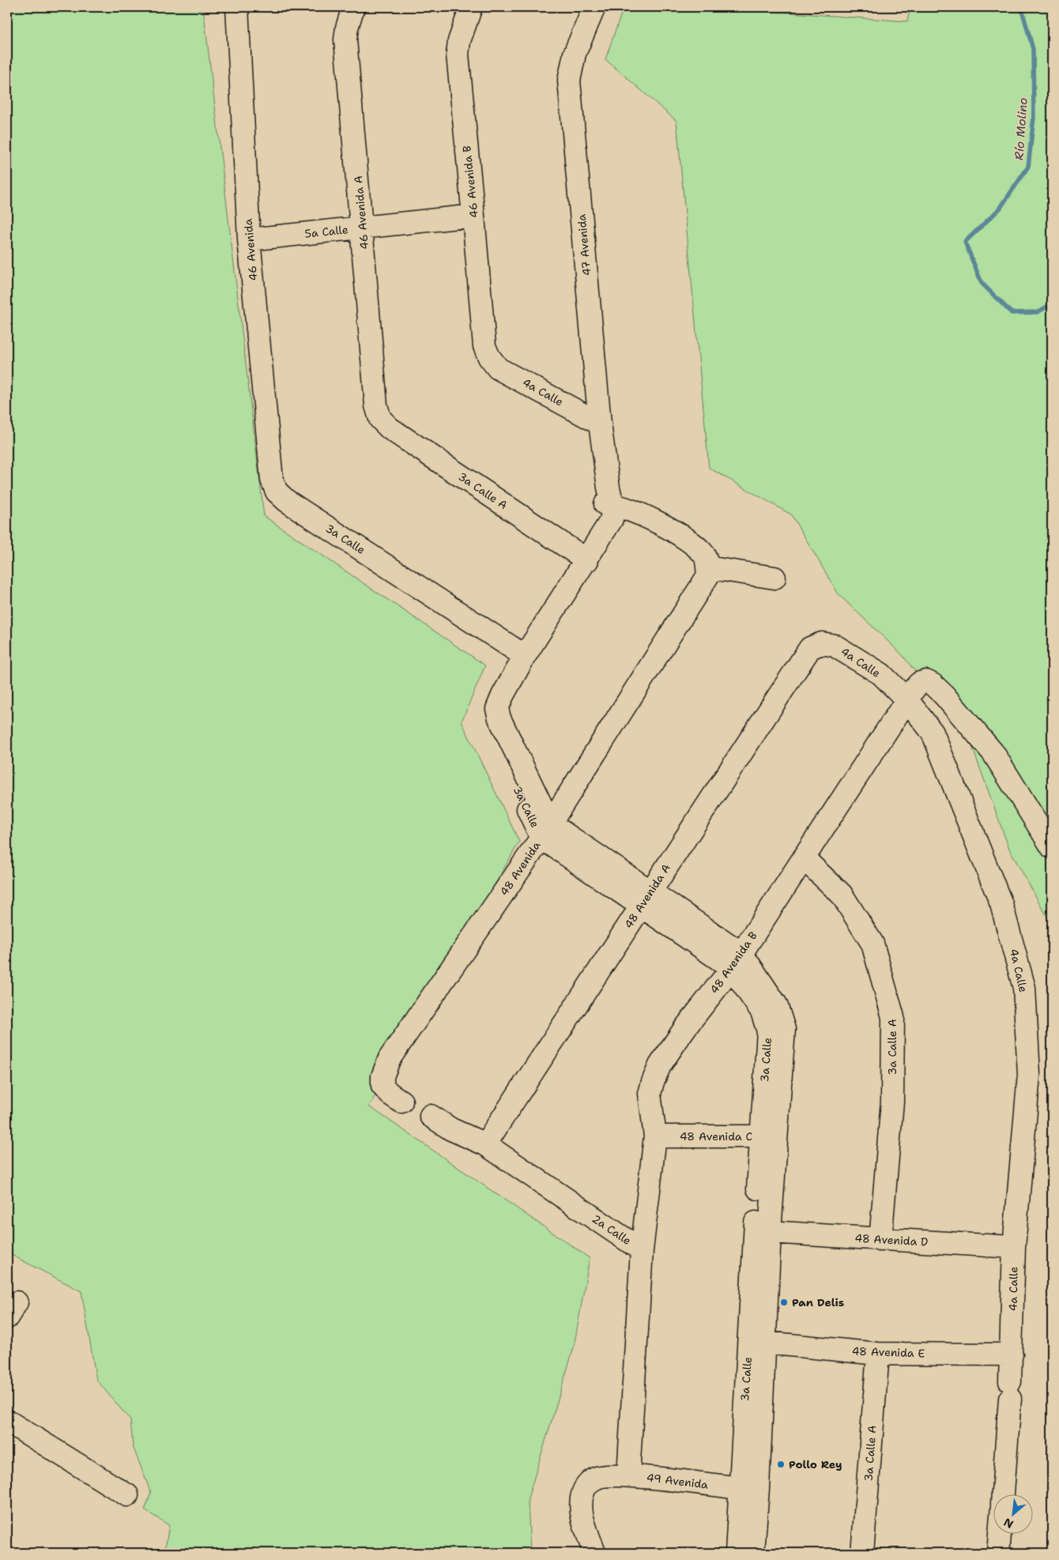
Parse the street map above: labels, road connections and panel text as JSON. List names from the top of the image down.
{
  "streets": {
    "street": [
      "46 Avenida B",
      "46 Avenida A",
      "5a Calle",
      "47 Avenida",
      "46 Avenida",
      "4a Calle",
      "3a Calle A",
      "3a Calle",
      "48 Avenida",
      "48 Avenida A",
      "48 Avenida B",
      "48 Avenida C",
      "2a Calle",
      "48 Avenida D",
      "48 Avenida E",
      "49 Avenida"
    ]
  },
  "crossings": [
    ["46 Avenida B", "5a Calle"],
    ["46 Avenida B", "4a Calle"],
    ["46 Avenida A", "5a Calle"],
    ["46 Avenida A", "3a Calle A"],
    ["5a Calle", "46 Avenida"],
    ["47 Avenida", "4a Calle"],
    ["47 Avenida", "3a Calle"],
    ["46 Avenida", "3a Calle"],
    ["4a Calle", "48 Avenida A"],
    ["4a Calle", "48 Avenida B"],
    ["4a Calle", "48 Avenida D"],
    ["4a Calle", "48 Avenida E"],
    ["3a Calle A", "3a Calle"],
    ["3a Calle A", "48 Avenida B"],
    ["3a Calle A", "48 Avenida D"],
    ["3a Calle A", "48 Avenida E"],
    ["3a Calle", "48 Avenida"],
    ["3a Calle", "48 Avenida A"],
    ["3a Calle", "48 Avenida B"],
    ["3a Calle", "48 Avenida C"],
    ["3a Calle", "48 Avenida D"],
    ["3a Calle", "48 Avenida E"],
    ["3a Calle", "49 Avenida"],
    ["48 Avenida A", "2a Calle"],
    ["48 Avenida B", "48 Avenida C"],
    ["48 Avenida B", "2a Calle"],
    ["2a Calle", "49 Avenida"]
  ],
  "water": ["Río Molino"],
  "places": ["Pan Delis", "Pollo Rey"],
  "north": "bottom left"
}
